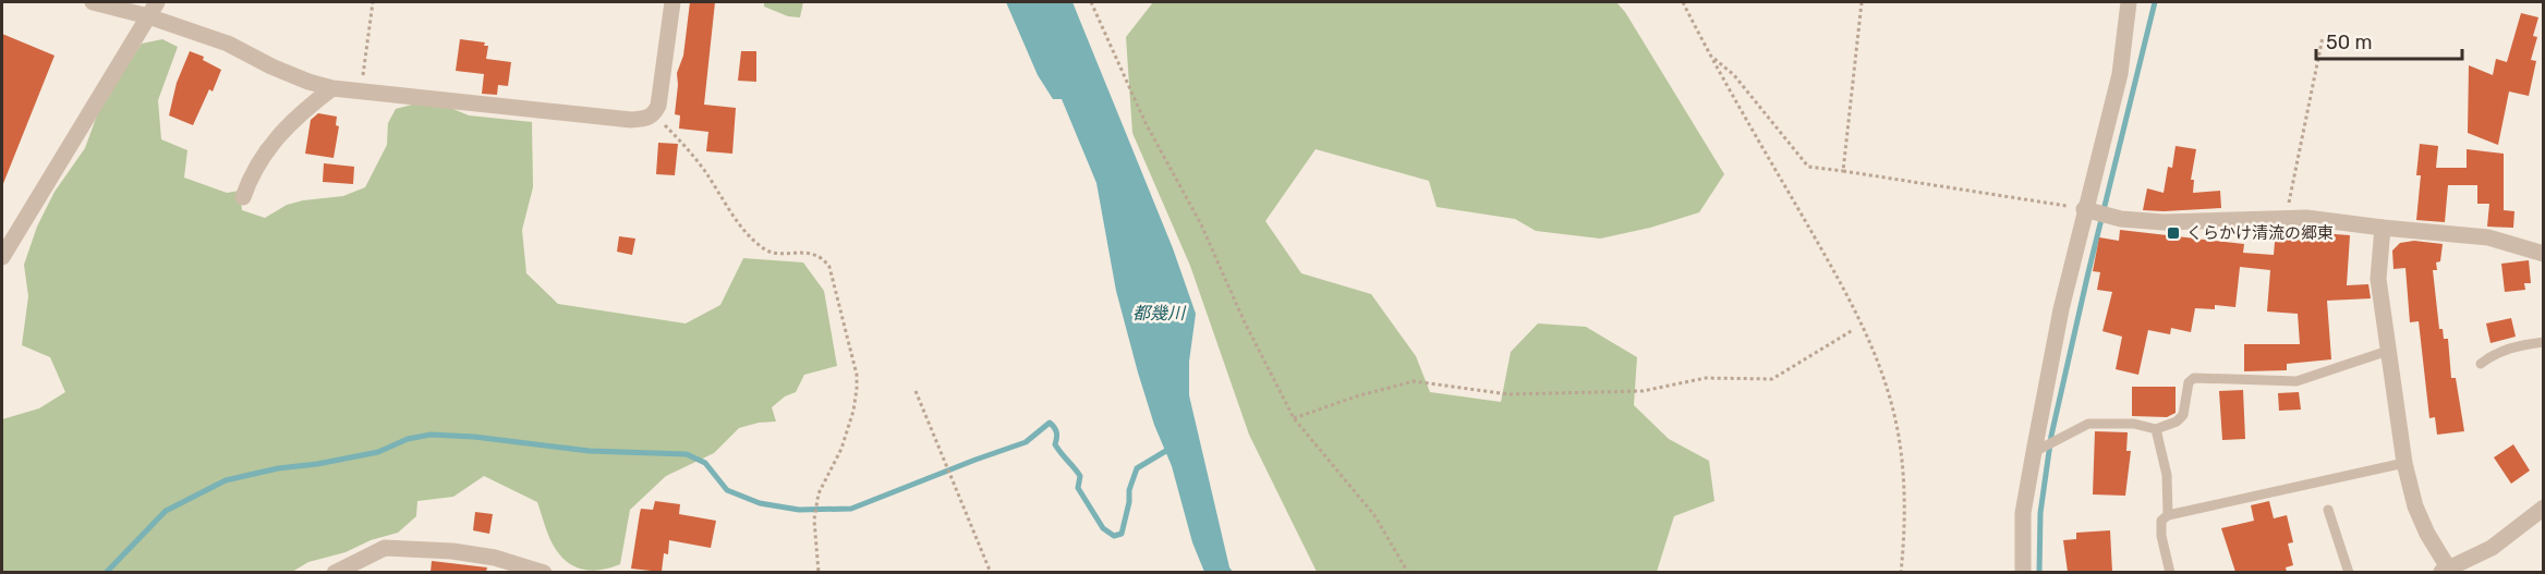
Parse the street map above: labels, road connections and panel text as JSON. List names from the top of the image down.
{
  "water": ["都幾川"],
  "places": {
    "transit": ["くらかけ清流の郷東"]
  },
  "scale_bar": "50 m"
}
